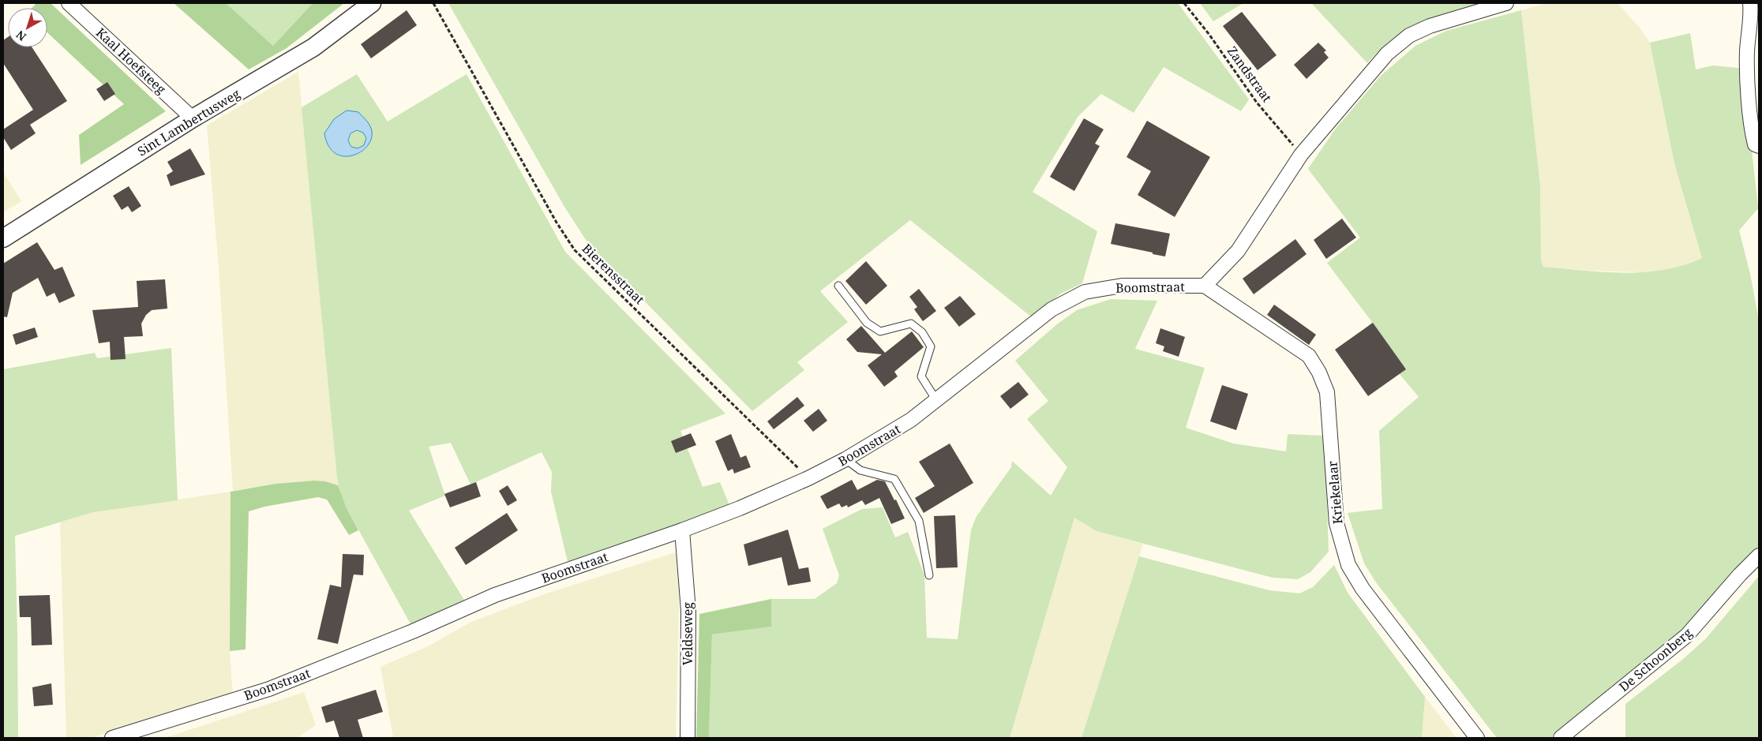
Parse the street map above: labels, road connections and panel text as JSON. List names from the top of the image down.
{
  "streets": {
    "street": [
      "Kaal Hoefsteeg",
      "Sint Lambertusweg",
      "Boomstraat",
      "Kriekelaar",
      "Veldseweg",
      "De Schoonberg"
    ],
    "path": ["Zandstraat", "Bierensstraat"]
  },
  "crossings": [
    ["Kaal Hoefsteeg", "Sint Lambertusweg"],
    ["Bierensstraat", "Boomstraat"],
    ["Boomstraat", "Kriekelaar"],
    ["Boomstraat", "Veldseweg"]
  ],
  "north": "bottom left"
}
